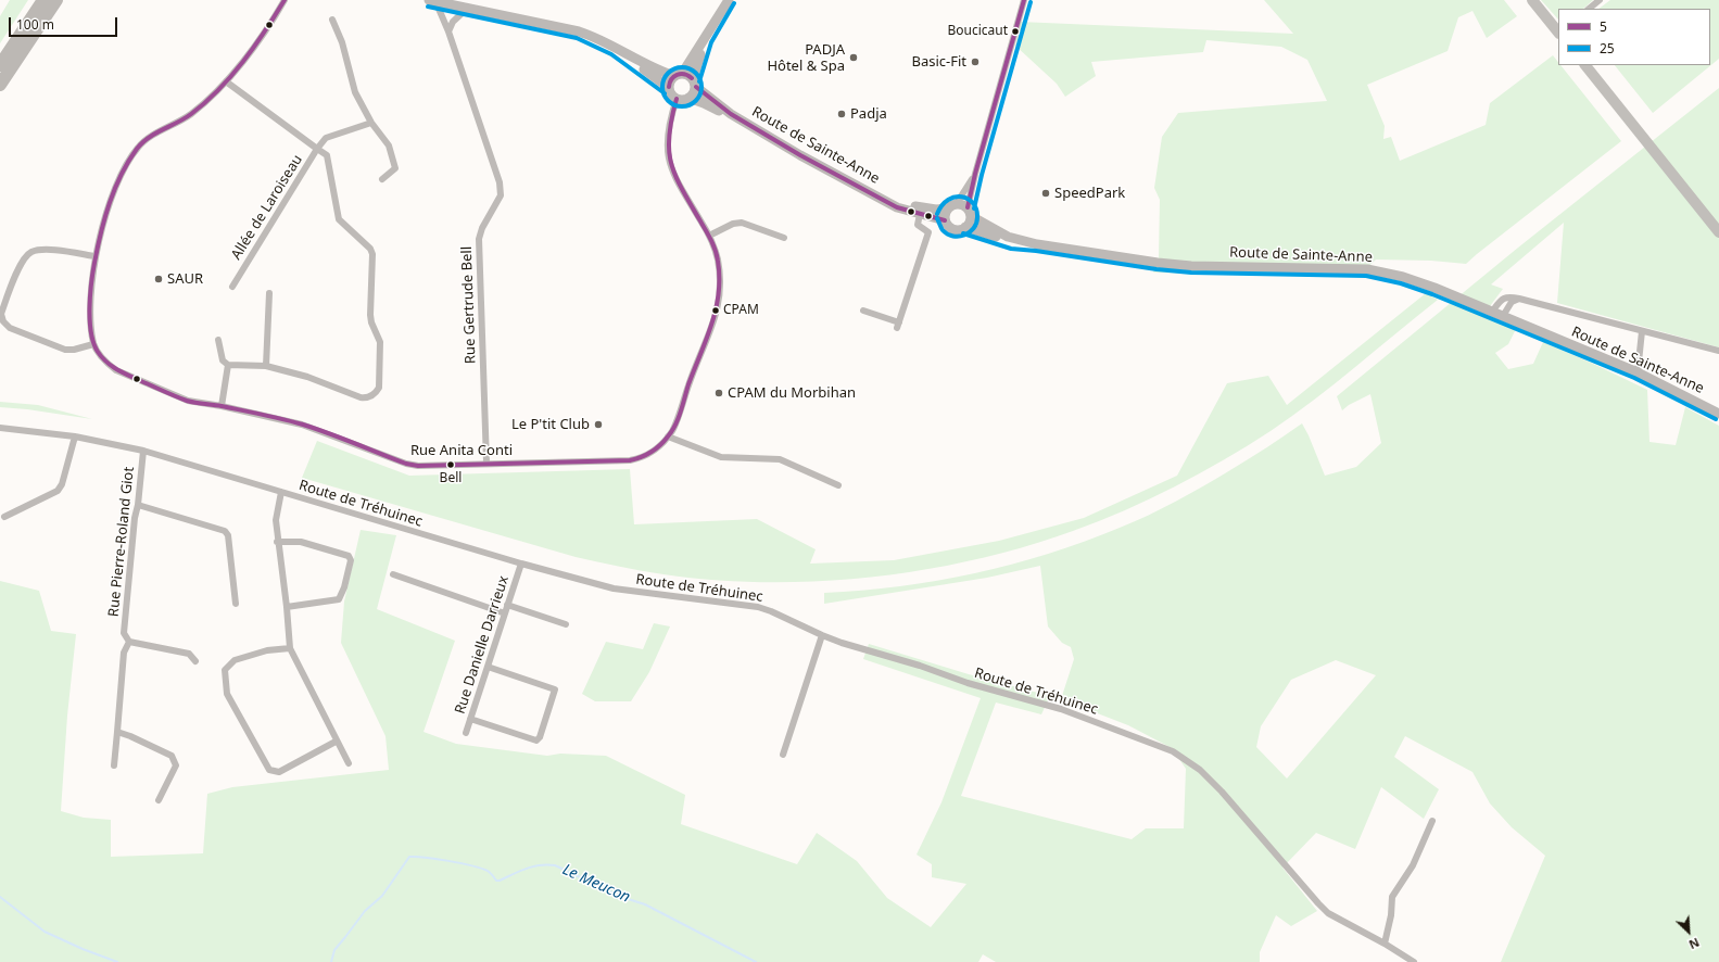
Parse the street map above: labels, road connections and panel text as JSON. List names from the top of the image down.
{
  "streets": {
    "main road": ["Route de Sainte-Anne"],
    "street": [
      "Allée de Laroiseau",
      "Rue Gertrude Bell",
      "Rue Anita Conti",
      "Route de Tréhuinec",
      "Rue Pierre-Roland Giot",
      "Rue Danielle Darrieux"
    ]
  },
  "crossings": [
    ["Route de Sainte-Anne", "Rue Anita Conti"],
    ["Rue Gertrude Bell", "Rue Anita Conti"],
    ["Route de Tréhuinec", "Rue Pierre-Roland Giot"],
    ["Route de Tréhuinec", "Rue Danielle Darrieux"]
  ],
  "water": ["Le Meucon"],
  "places": [
    "Boucicaut",
    "PADJA Hôtel & Spa",
    "Basic-Fit",
    "Padja",
    "SpeedPark",
    "SAUR",
    "CPAM",
    "CPAM du Morbihan",
    "Le P'tit Club",
    "Bell"
  ],
  "lines": ["transit line 5", "transit line 25"],
  "legend": ["5", "25"],
  "scale_bar": "100 m",
  "north": "bottom right"
}
